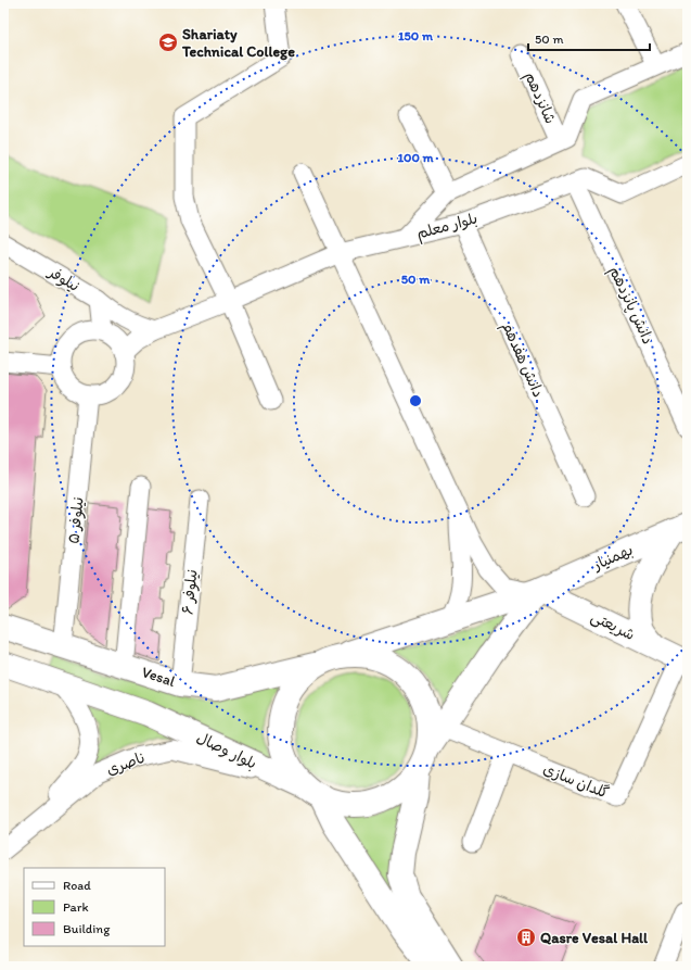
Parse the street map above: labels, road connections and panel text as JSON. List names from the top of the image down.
{
  "streets": {
    "main road": [
      "بهمنیار",
      "شریعتی",
      "Vesal",
      "بلوار وصال"
    ],
    "street": [
      "شانزدهم",
      "بلوار معلم",
      "نيلوفر",
      "دانش پانزدهم",
      "دانش هفدهم",
      "نیلوفر ۵",
      "نیلوفر ۶",
      "ناصری",
      "گلدان سازی"
    ]
  },
  "crossings": [
    ["شانزدهم", "بلوار معلم"],
    ["بلوار معلم", "دانش پانزدهم"],
    ["بلوار معلم", "دانش هفدهم"],
    ["نیلوفر ۵", "Vesal"],
    ["بهمنیار", "شریعتی"],
    ["بهمنیار", "Vesal"],
    ["بهمنیار", "بلوار وصال"],
    ["نیلوفر ۶", "Vesal"],
    ["شریعتی", "گلدان سازی"],
    ["Vesal", "بلوار وصال"],
    ["بلوار وصال", "ناصری"]
  ],
  "places": {
    "school or university": ["Shariaty Technical College"],
    "building": ["Qasre Vesal Hall"]
  },
  "legend": ["Road", "Park", "Building"],
  "scale_bar": "50 m",
  "rings": ["150 m", "100 m", "50 m"]
}
